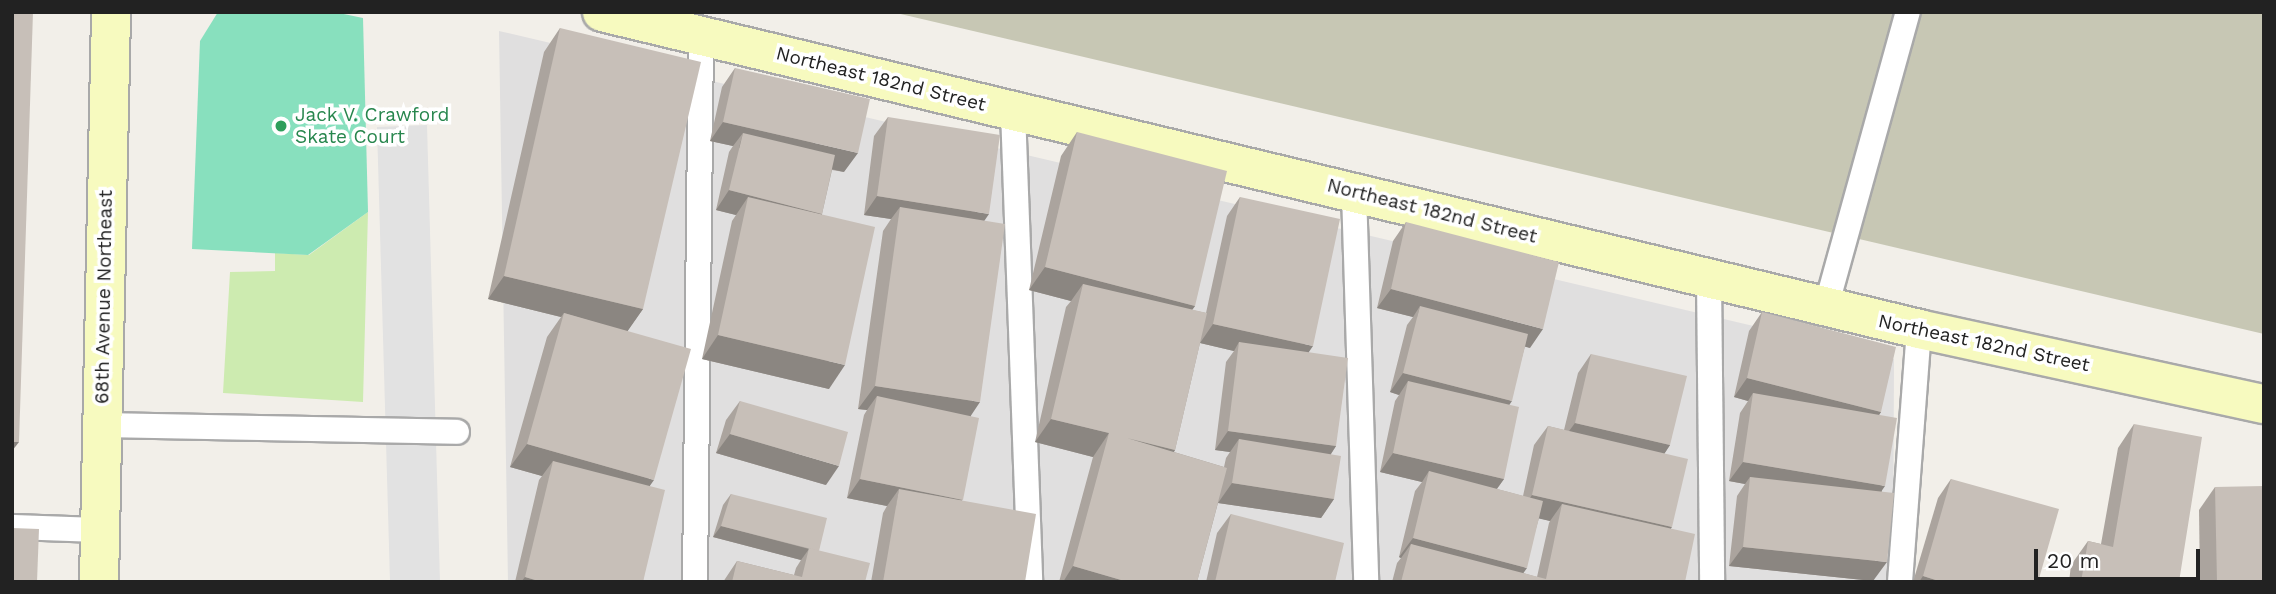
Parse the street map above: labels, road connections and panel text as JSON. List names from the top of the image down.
{
  "streets": {
    "street": ["Northeast 182nd Street", "68th Avenue Northeast"]
  },
  "places": ["Jack V. Crawford Skate Court"],
  "scale_bar": "20 m"
}
